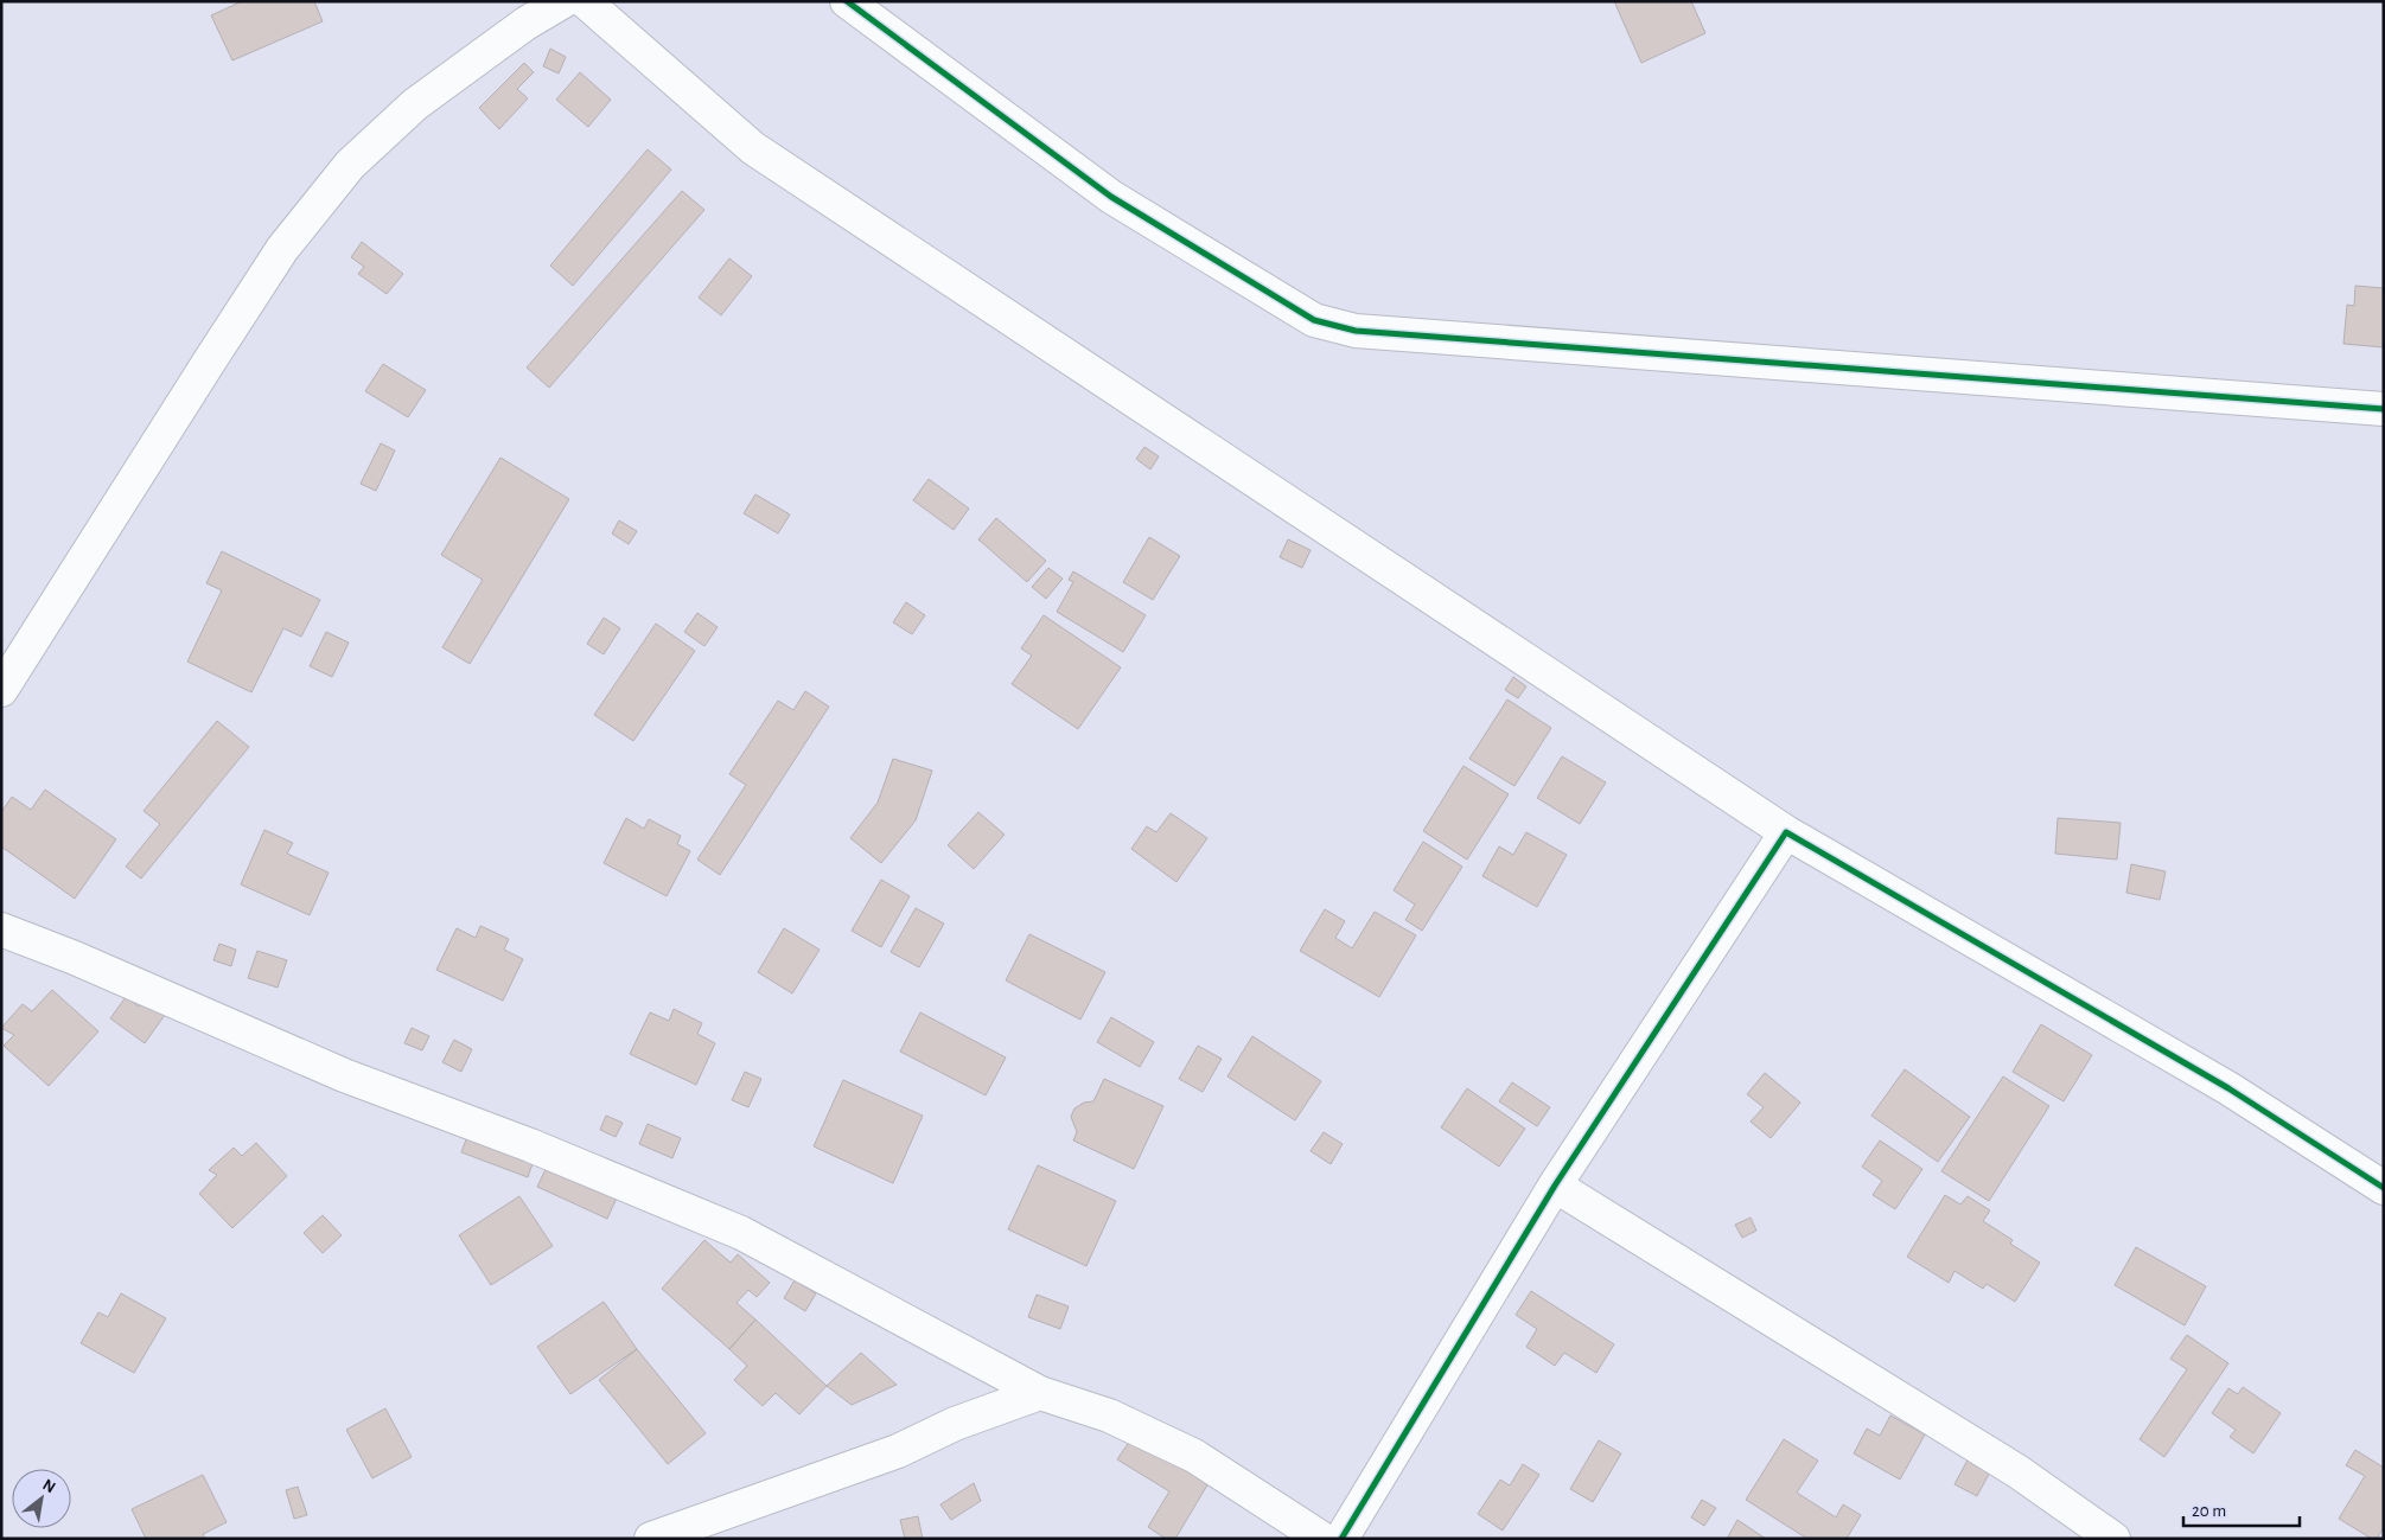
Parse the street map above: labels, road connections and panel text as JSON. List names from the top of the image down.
{
  "scale_bar": "20 m",
  "north": "top right"
}
